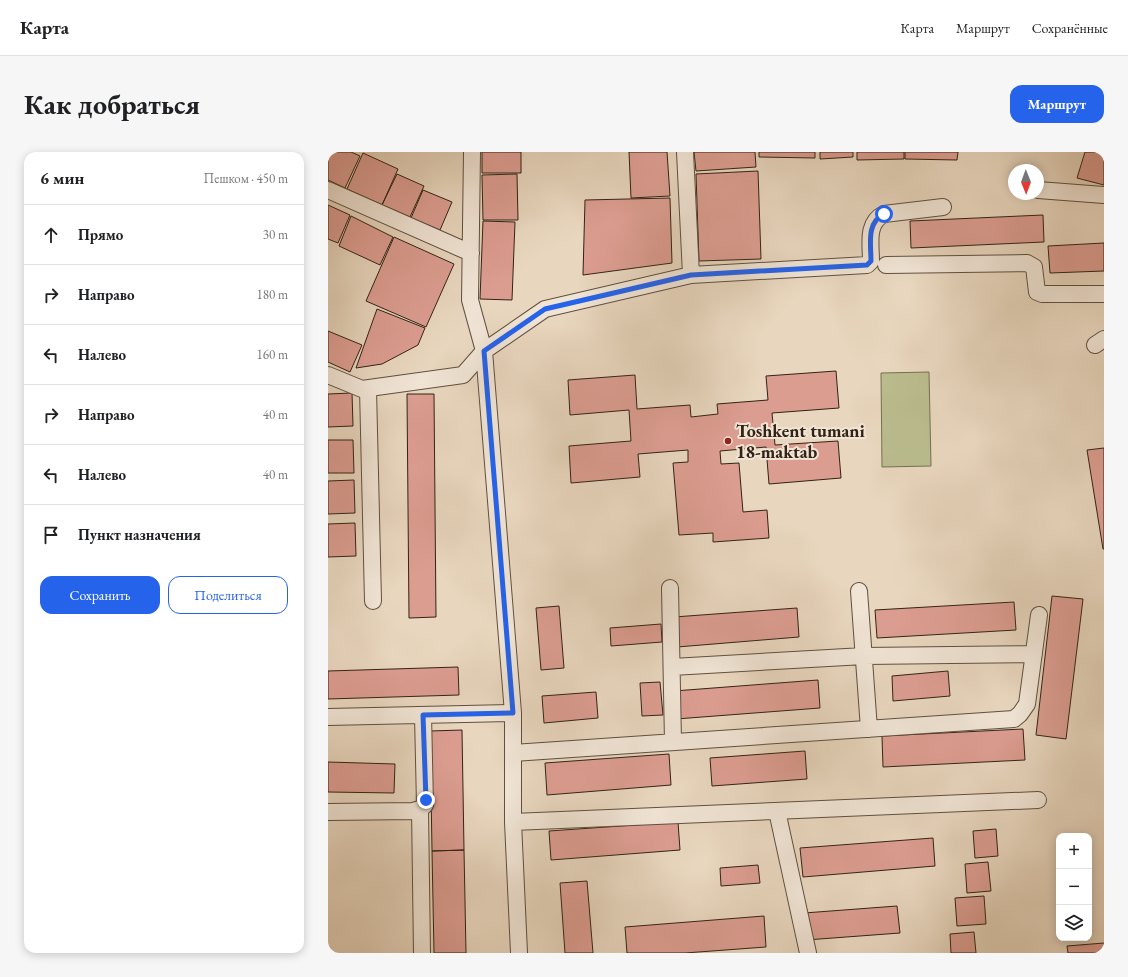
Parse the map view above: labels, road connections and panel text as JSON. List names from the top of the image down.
{
  "places": ["Toshkent tumani 18-maktab"],
  "north": "bottom",
  "page": {
    "header": "Карта",
    "nav": ["Карта", "Маршрут", "Сохранённые"],
    "buttons": [
      "Маршрут",
      ["Сохранить", "Поделиться"]
    ],
    "title": "Как добраться",
    "heading": ["6 мин", "Пешком · 450 m"],
    "list": [
      ["Прямо", "30 m"],
      ["Направо", "180 m"],
      ["Налево", "160 m"],
      ["Направо", "40 m"],
      ["Налево", "40 m"],
      "Пункт назначения"
    ],
    "map_buttons": ["+", "−"]
  }
}
